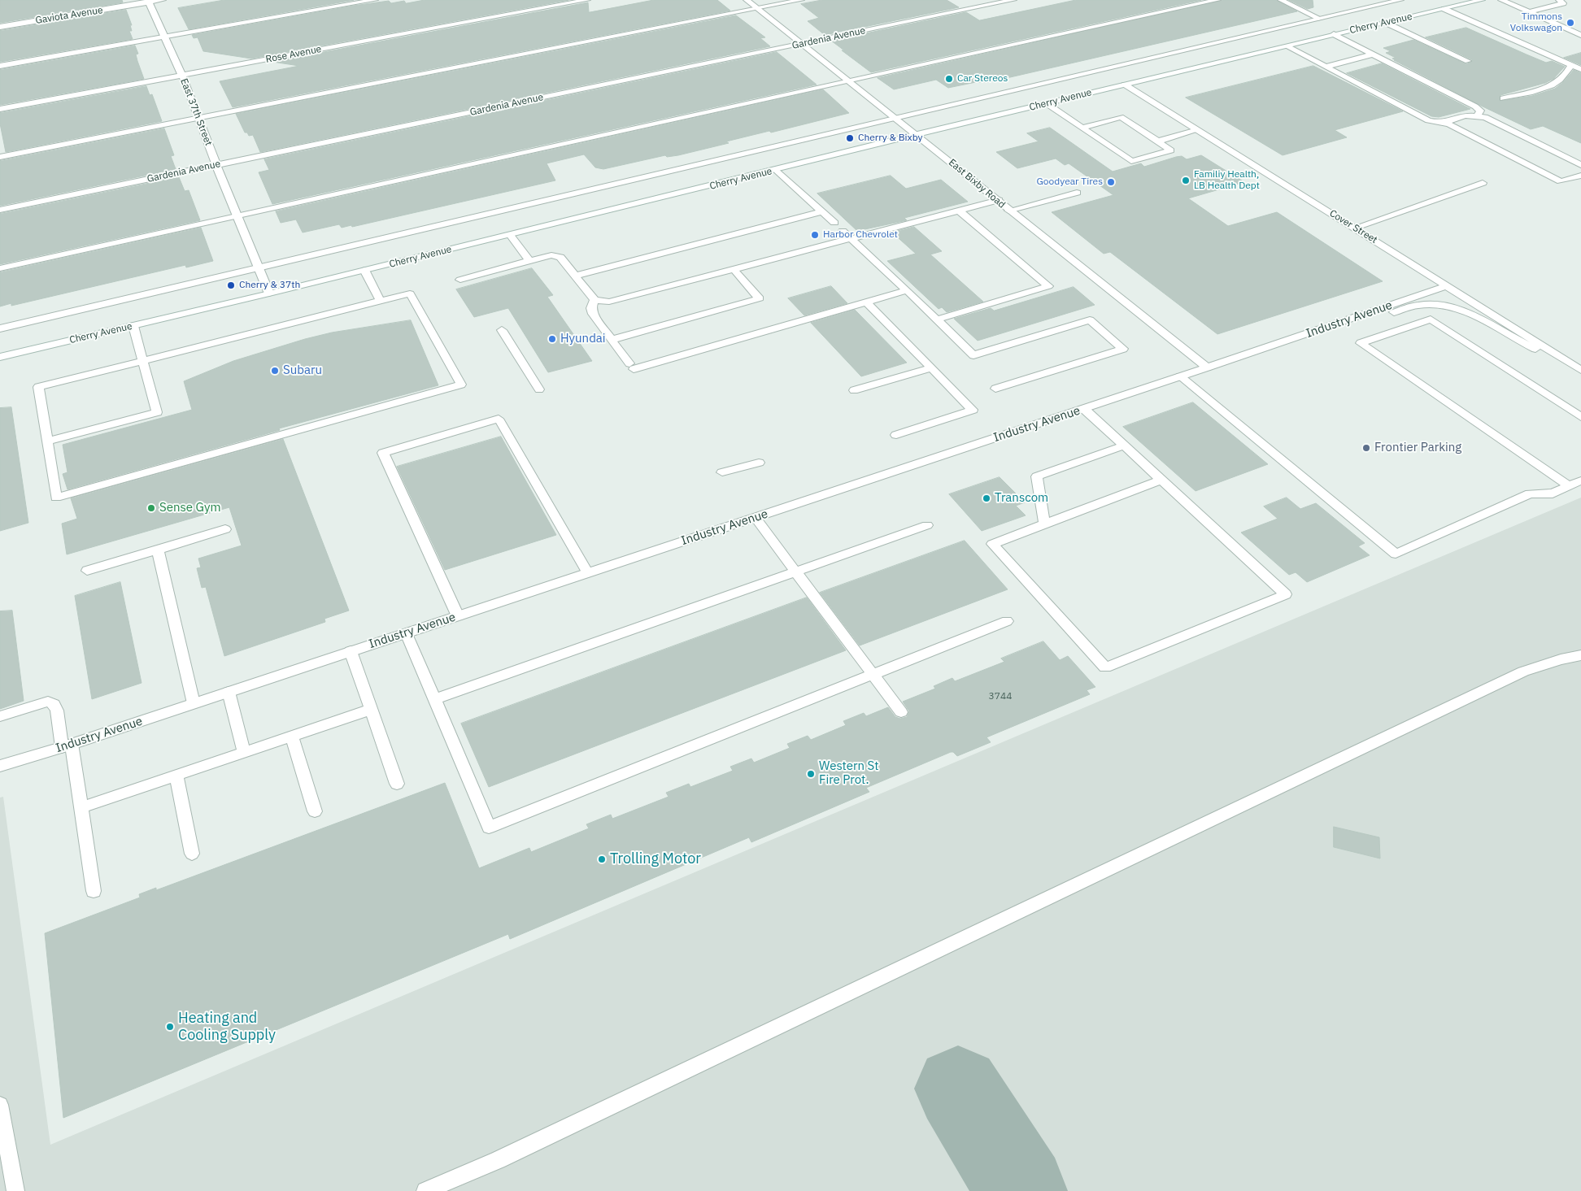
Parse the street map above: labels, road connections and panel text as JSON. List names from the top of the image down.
{
  "streets": {
    "street": [
      "Gaviota Avenue",
      "Cherry Avenue",
      "Gardenia Avenue",
      "Rose Avenue",
      "East 37th Street",
      "East Bixby Road",
      "Cover Street",
      "Industry Avenue"
    ]
  },
  "crossings": [
    ["Gaviota Avenue", "East 37th Street"],
    ["Cherry Avenue", "East 37th Street"],
    ["Cherry Avenue", "East Bixby Road"],
    ["Cherry Avenue", "Cover Street"],
    ["Gardenia Avenue", "East 37th Street"],
    ["Gardenia Avenue", "East Bixby Road"],
    ["Rose Avenue", "East 37th Street"],
    ["East Bixby Road", "Industry Avenue"],
    ["Cover Street", "Industry Avenue"]
  ],
  "places": [
    "Timmons Volkswagon",
    "Car Stereos",
    "Cherry & Bixby",
    "Familiy Health, LB Health Dept",
    "Goodyear Tires",
    "Harbor Chevrolet",
    "Cherry & 37th",
    "Hyundai",
    "Subaru",
    "Frontier Parking",
    "Transcom",
    "Sense Gym",
    "Western St Fire Prot.",
    "Trolling Motor",
    "Heating and Cooling Supply"
  ],
  "house_numbers": ["3744"]
}
